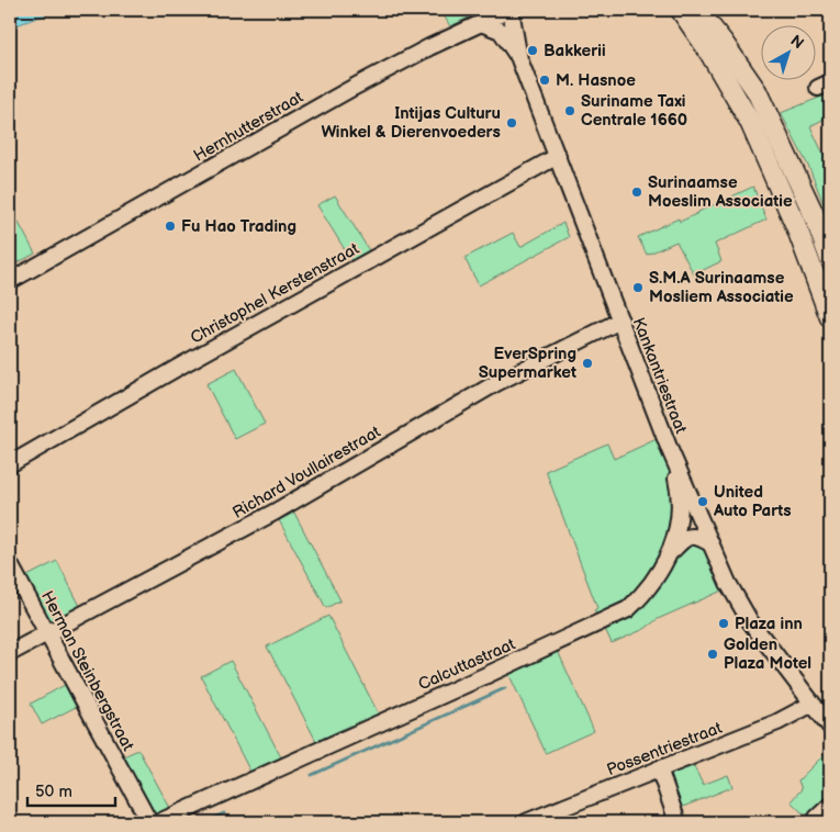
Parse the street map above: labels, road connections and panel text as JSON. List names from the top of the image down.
{
  "streets": {
    "street": [
      "Hernhutterstraat",
      "Christophel Kerstenstraat",
      "Kankantriestraat",
      "Richard Voullairestraat",
      "Calcuttastraat",
      "Herman Steinbergstraat",
      "Possentriestraat"
    ]
  },
  "crossings": [
    ["Hernhutterstraat", "Kankantriestraat"],
    ["Christophel Kerstenstraat", "Kankantriestraat"],
    ["Kankantriestraat", "Richard Voullairestraat"],
    ["Kankantriestraat", "Calcuttastraat"],
    ["Kankantriestraat", "Possentriestraat"],
    ["Richard Voullairestraat", "Herman Steinbergstraat"]
  ],
  "places": [
    "Bakkerii",
    "M. Hasnoe",
    "Suriname Taxi Centrale 1660",
    "Intijas Culturu Winkel & Dierenvoeders",
    "Surinaamse Moeslim Associatie",
    "Fu Hao Trading",
    "S.M.A Surinaamse Mosliem Associatie",
    "EverSpring Supermarket",
    "United Auto Parts",
    "Plaza inn",
    "Golden Plaza Motel"
  ],
  "scale_bar": "50 m",
  "north": "top right"
}
